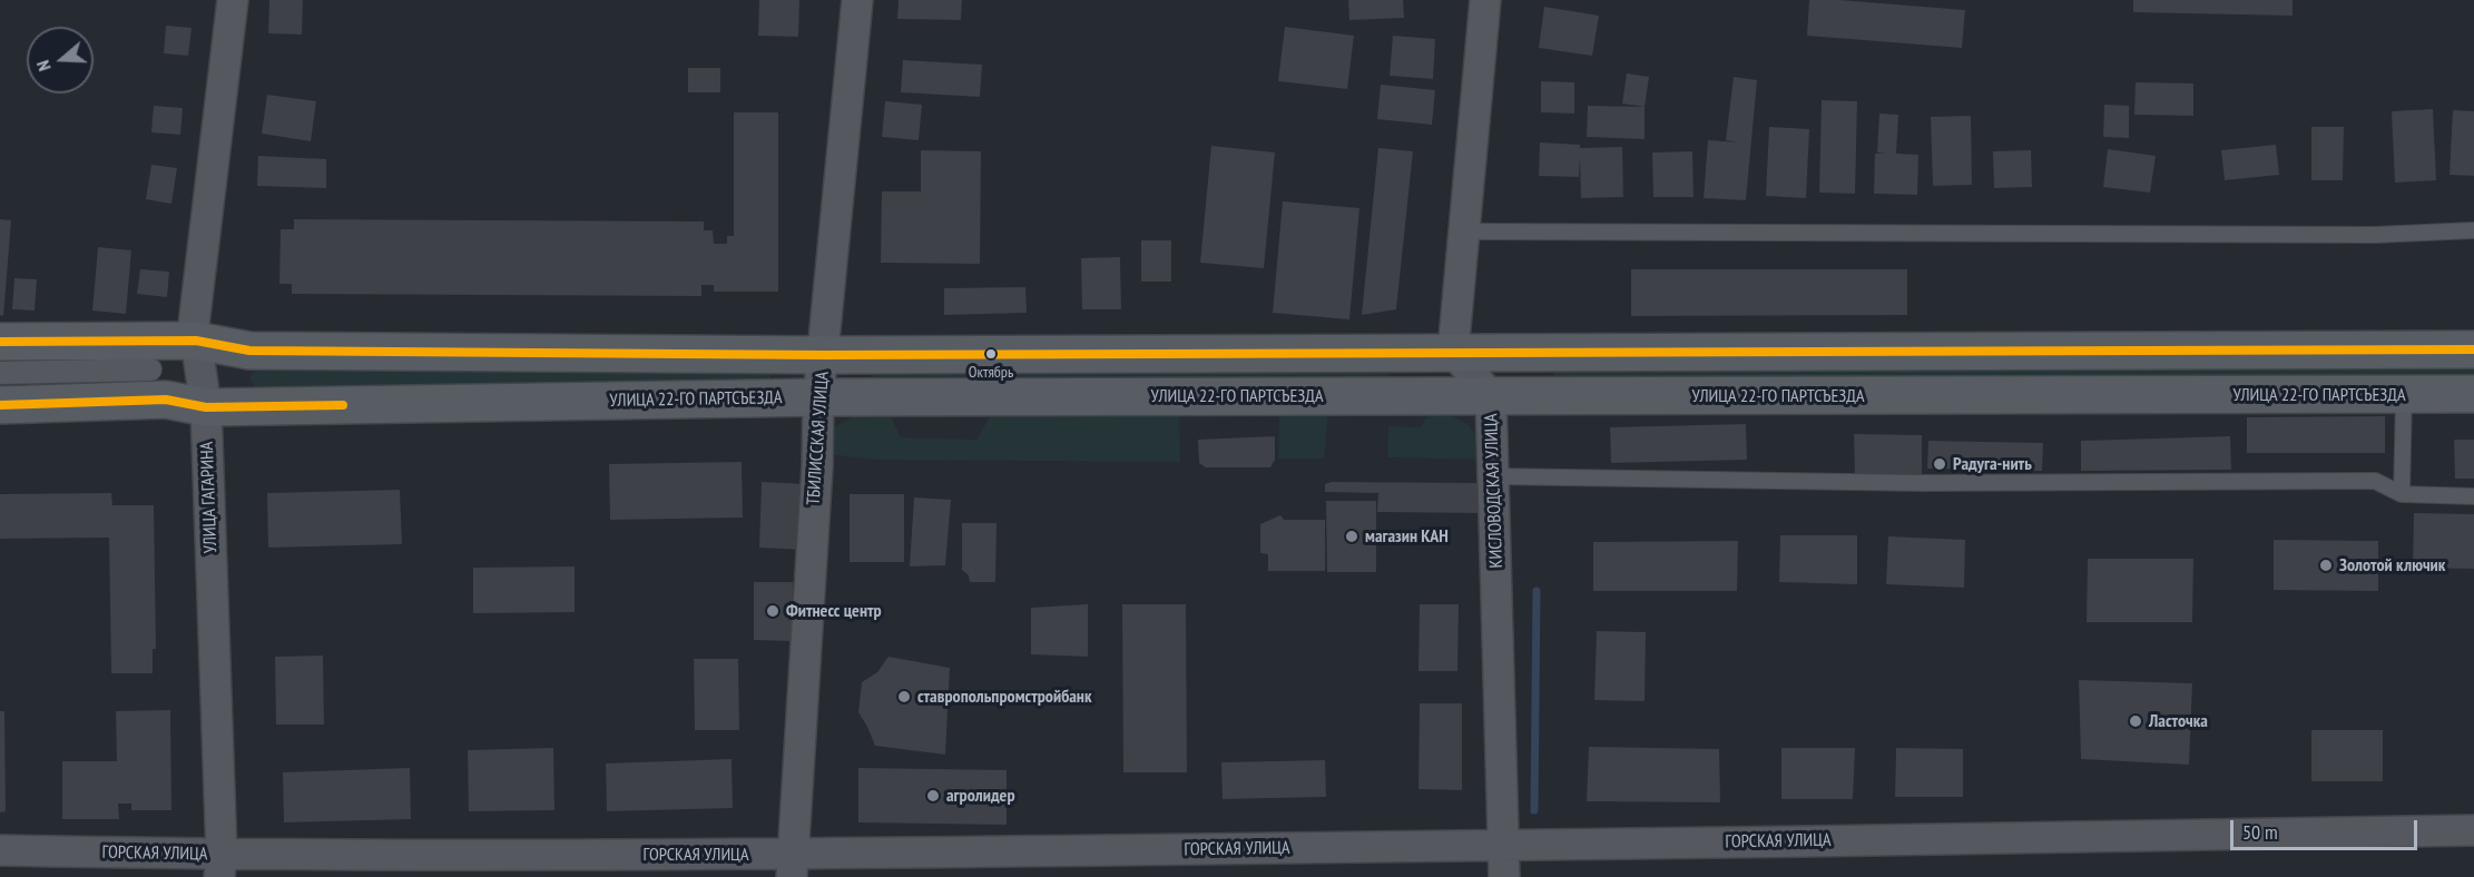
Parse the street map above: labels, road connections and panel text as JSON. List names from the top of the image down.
{
  "streets": {
    "main road": ["УЛИЦА 22-ГО ПАРТСЪЕЗДА"],
    "street": [
      "ТБИЛИССКАЯ УЛИЦА",
      "КИСЛОВОДСКАЯ УЛИЦА",
      "УЛИЦА ГАГАРИНА",
      "ГОРСКАЯ УЛИЦА"
    ]
  },
  "crossings": [
    ["УЛИЦА 22-ГО ПАРТСЪЕЗДА", "ТБИЛИССКАЯ УЛИЦА"],
    ["УЛИЦА 22-ГО ПАРТСЪЕЗДА", "КИСЛОВОДСКАЯ УЛИЦА"],
    ["УЛИЦА 22-ГО ПАРТСЪЕЗДА", "УЛИЦА ГАГАРИНА"],
    ["ТБИЛИССКАЯ УЛИЦА", "ГОРСКАЯ УЛИЦА"],
    ["КИСЛОВОДСКАЯ УЛИЦА", "ГОРСКАЯ УЛИЦА"],
    ["УЛИЦА ГАГАРИНА", "ГОРСКАЯ УЛИЦА"]
  ],
  "places": [
    "Октябрь",
    "Радуга-нить",
    "магазин КАН",
    "Золотой ключик",
    "Фитнесс центр",
    "ставропольпромстройбанк",
    "Ласточка",
    "агролидер"
  ],
  "scale_bar": "50 m",
  "north": "left"
}
